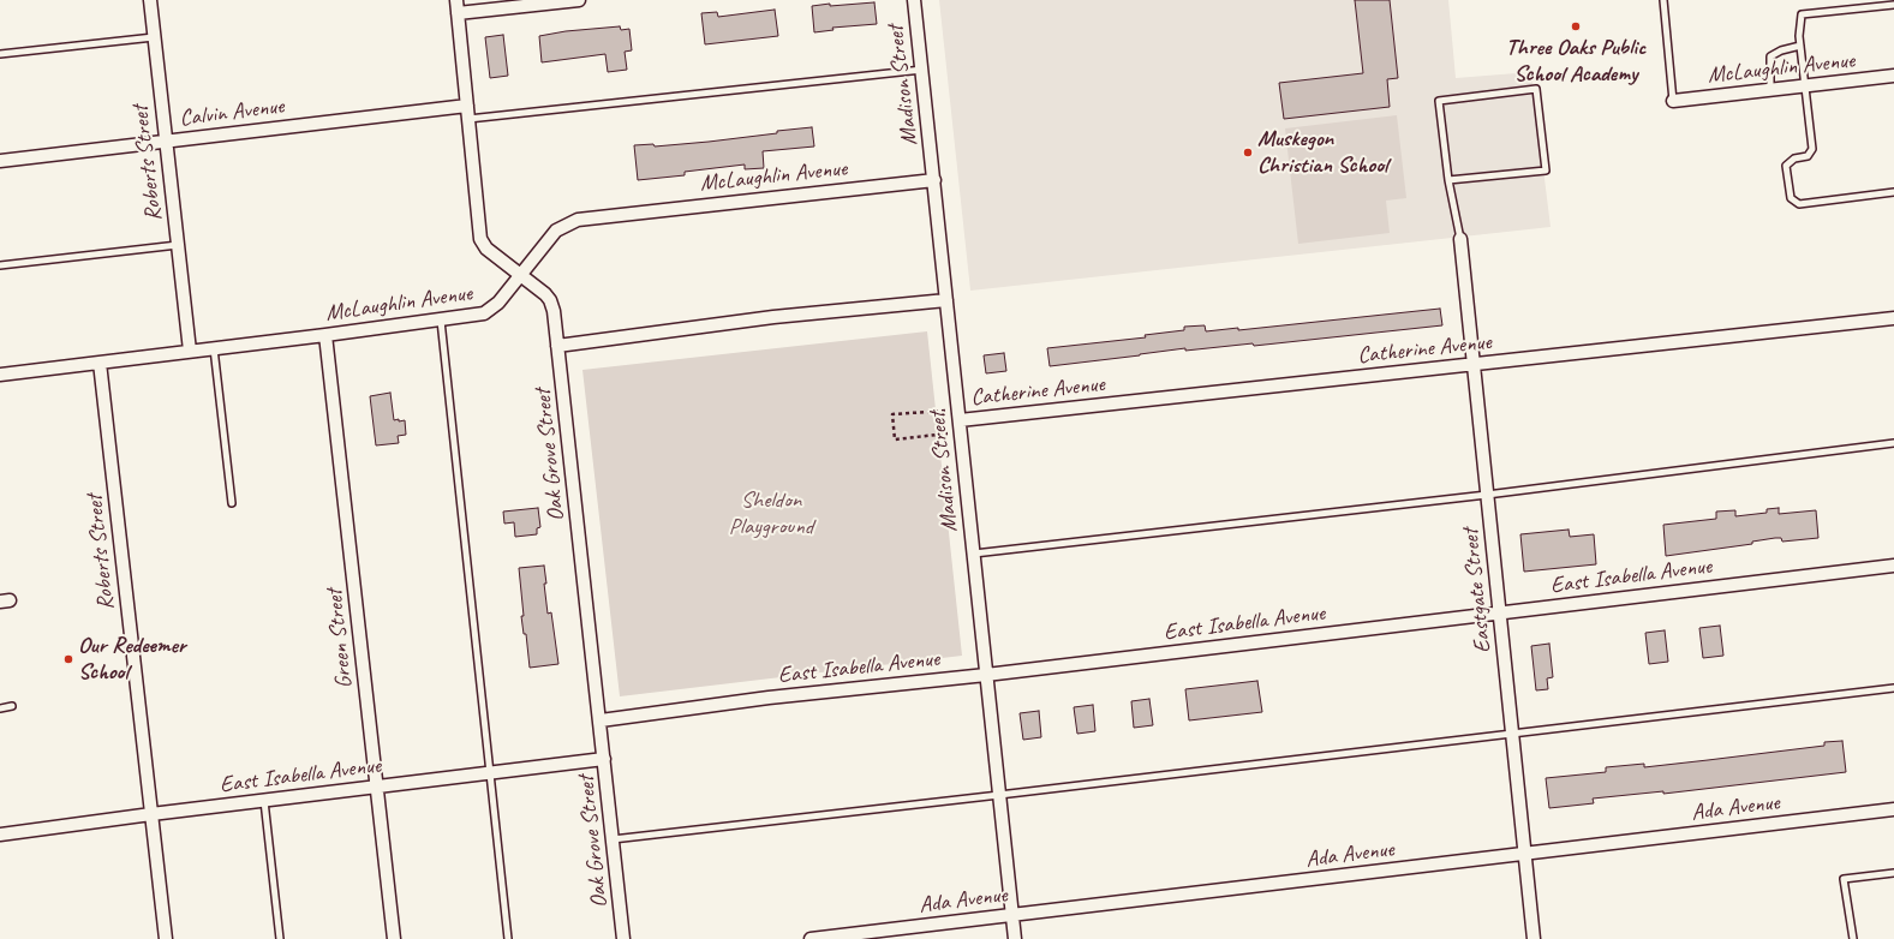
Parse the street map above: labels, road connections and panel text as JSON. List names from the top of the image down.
{
  "streets": {
    "street": [
      "McLaughlin Avenue",
      "Madison Street",
      "Calvin Avenue",
      "Roberts Street",
      "Catherine Avenue",
      "Oak Grove Street",
      "East Isabella Avenue",
      "Eastgate Street",
      "Green Street",
      "Ada Avenue"
    ]
  },
  "crossings": [
    ["McLaughlin Avenue", "Madison Street"],
    ["McLaughlin Avenue", "Roberts Street"],
    ["McLaughlin Avenue", "Oak Grove Street"],
    ["McLaughlin Avenue", "Green Street"],
    ["Madison Street", "Catherine Avenue"],
    ["Madison Street", "East Isabella Avenue"],
    ["Madison Street", "Ada Avenue"],
    ["Calvin Avenue", "Roberts Street"],
    ["Calvin Avenue", "Oak Grove Street"],
    ["Roberts Street", "East Isabella Avenue"],
    ["Catherine Avenue", "Eastgate Street"],
    ["Oak Grove Street", "East Isabella Avenue"],
    ["East Isabella Avenue", "Eastgate Street"],
    ["East Isabella Avenue", "Green Street"],
    ["Eastgate Street", "Ada Avenue"]
  ],
  "parks": ["Sheldon Playground"],
  "places": ["Three Oaks Public School Academy", "Muskegon Christian School", "Our Redeemer School"]
}
